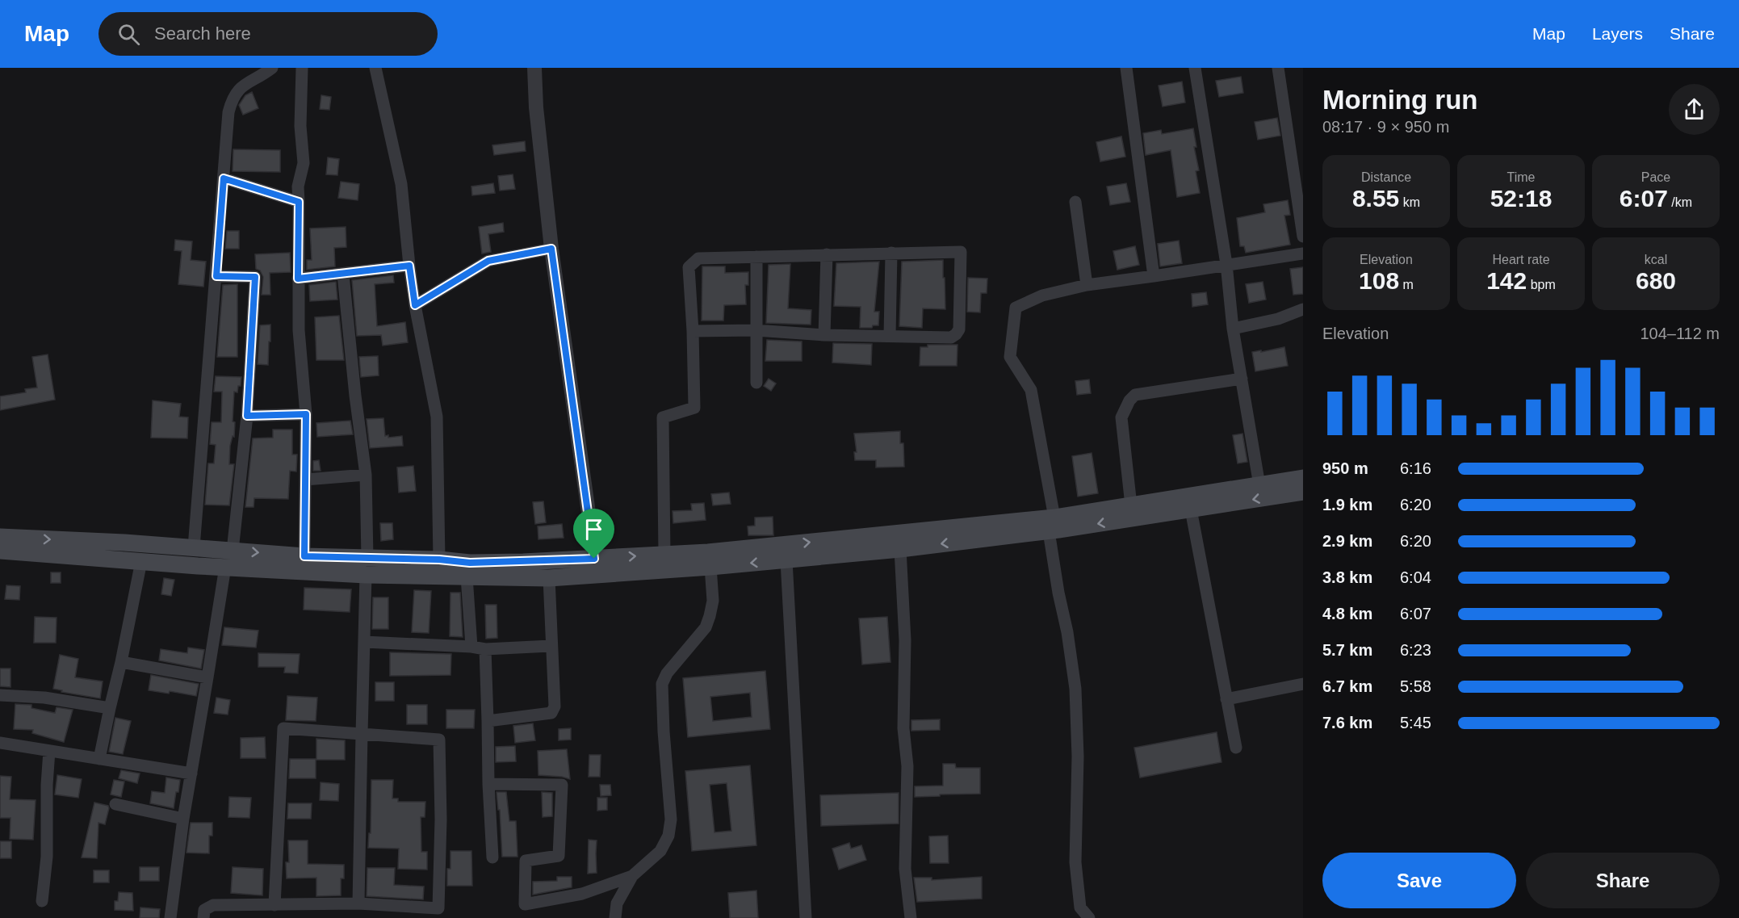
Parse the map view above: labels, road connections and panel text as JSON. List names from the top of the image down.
{
  "page": {
    "header": "Map",
    "search": "Search here",
    "nav": ["Map", "Layers", "Share"],
    "heading": ["Morning run", "08:17 · 9 × 950 m"],
    "stats": [
      ["Distance", "8.55 km"],
      ["Time", "52:18"],
      ["Pace", "6:07 /km"],
      ["Elevation", "108 m"],
      ["Heart rate", "142 bpm"],
      ["kcal", "680"]
    ],
    "chart": ["Elevation", "104–112 m"],
    "list": [
      {
        "name": "950 m",
        "note": "6:16"
      },
      {
        "name": "1.9 km",
        "note": "6:20"
      },
      {
        "name": "2.9 km",
        "note": "6:20"
      },
      {
        "name": "3.8 km",
        "note": "6:04"
      },
      {
        "name": "4.8 km",
        "note": "6:07"
      },
      {
        "name": "5.7 km",
        "note": "6:23"
      },
      {
        "name": "6.7 km",
        "note": "5:58"
      },
      {
        "name": "7.6 km",
        "note": "5:45"
      }
    ],
    "buttons": ["Save", "Share"]
  }
}
